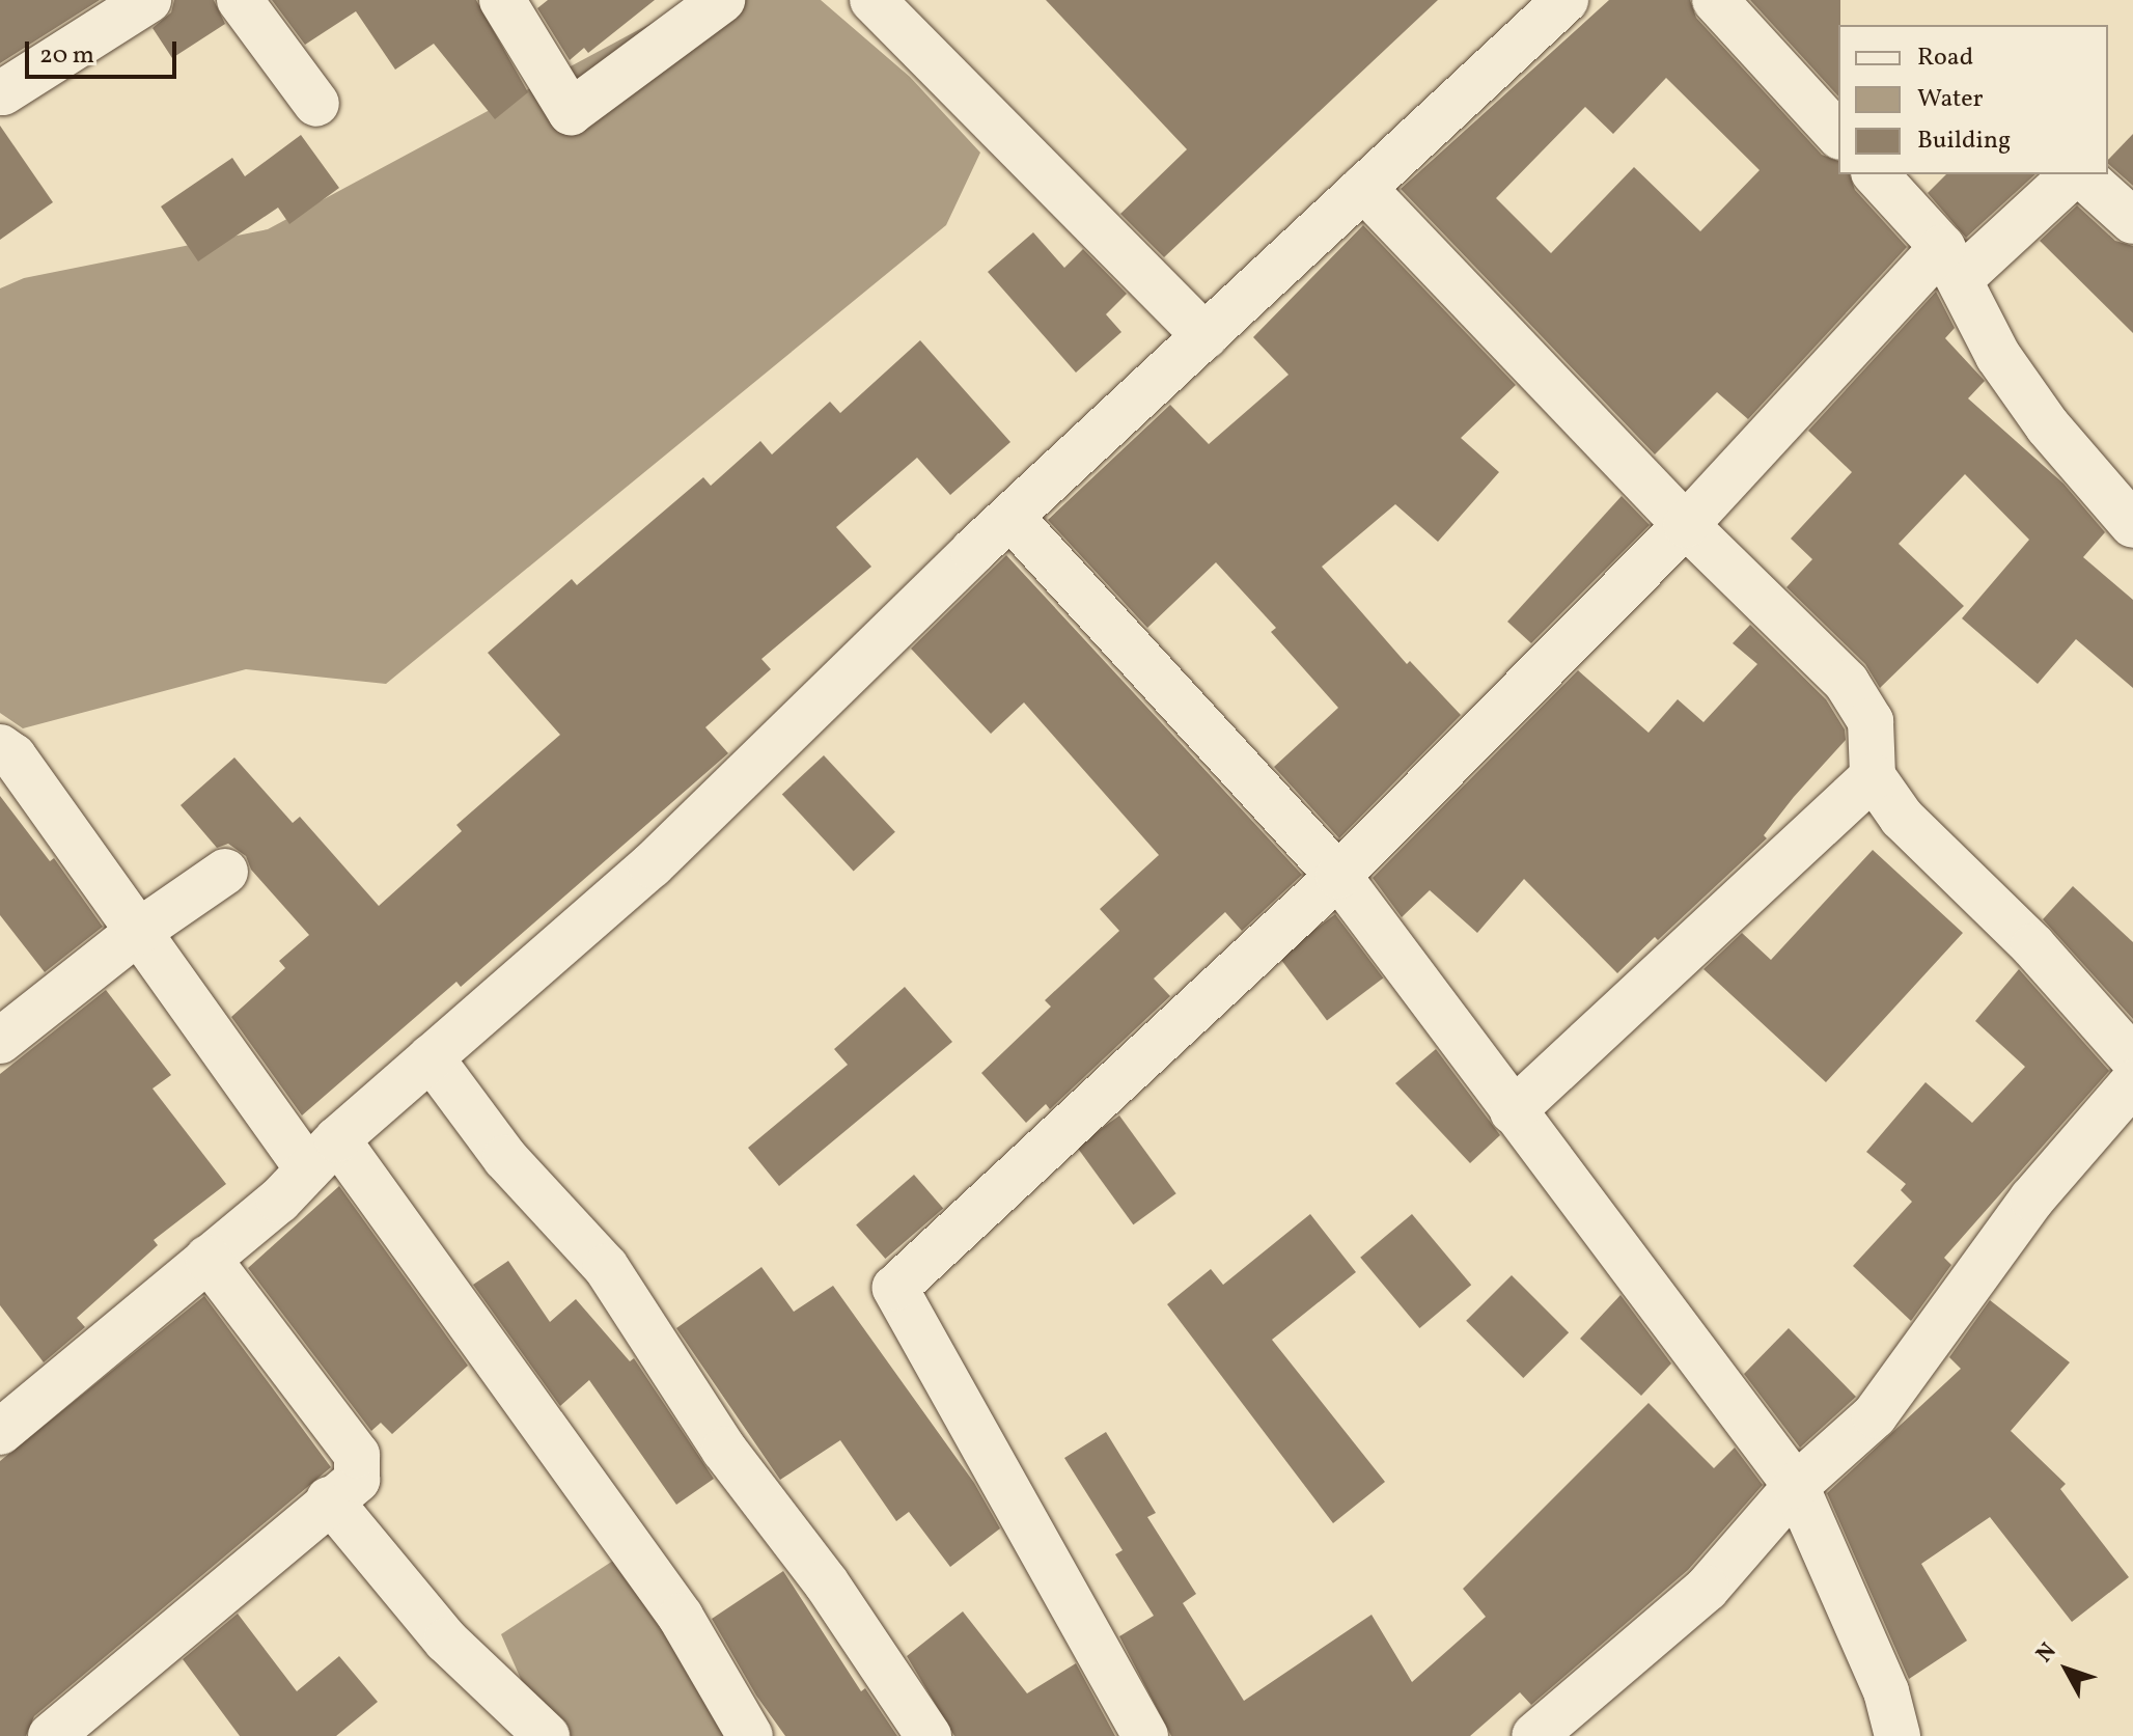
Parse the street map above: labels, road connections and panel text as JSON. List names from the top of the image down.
{
  "legend": ["Road", "Water", "Building"],
  "scale_bar": "20 m",
  "north": "top left"
}
